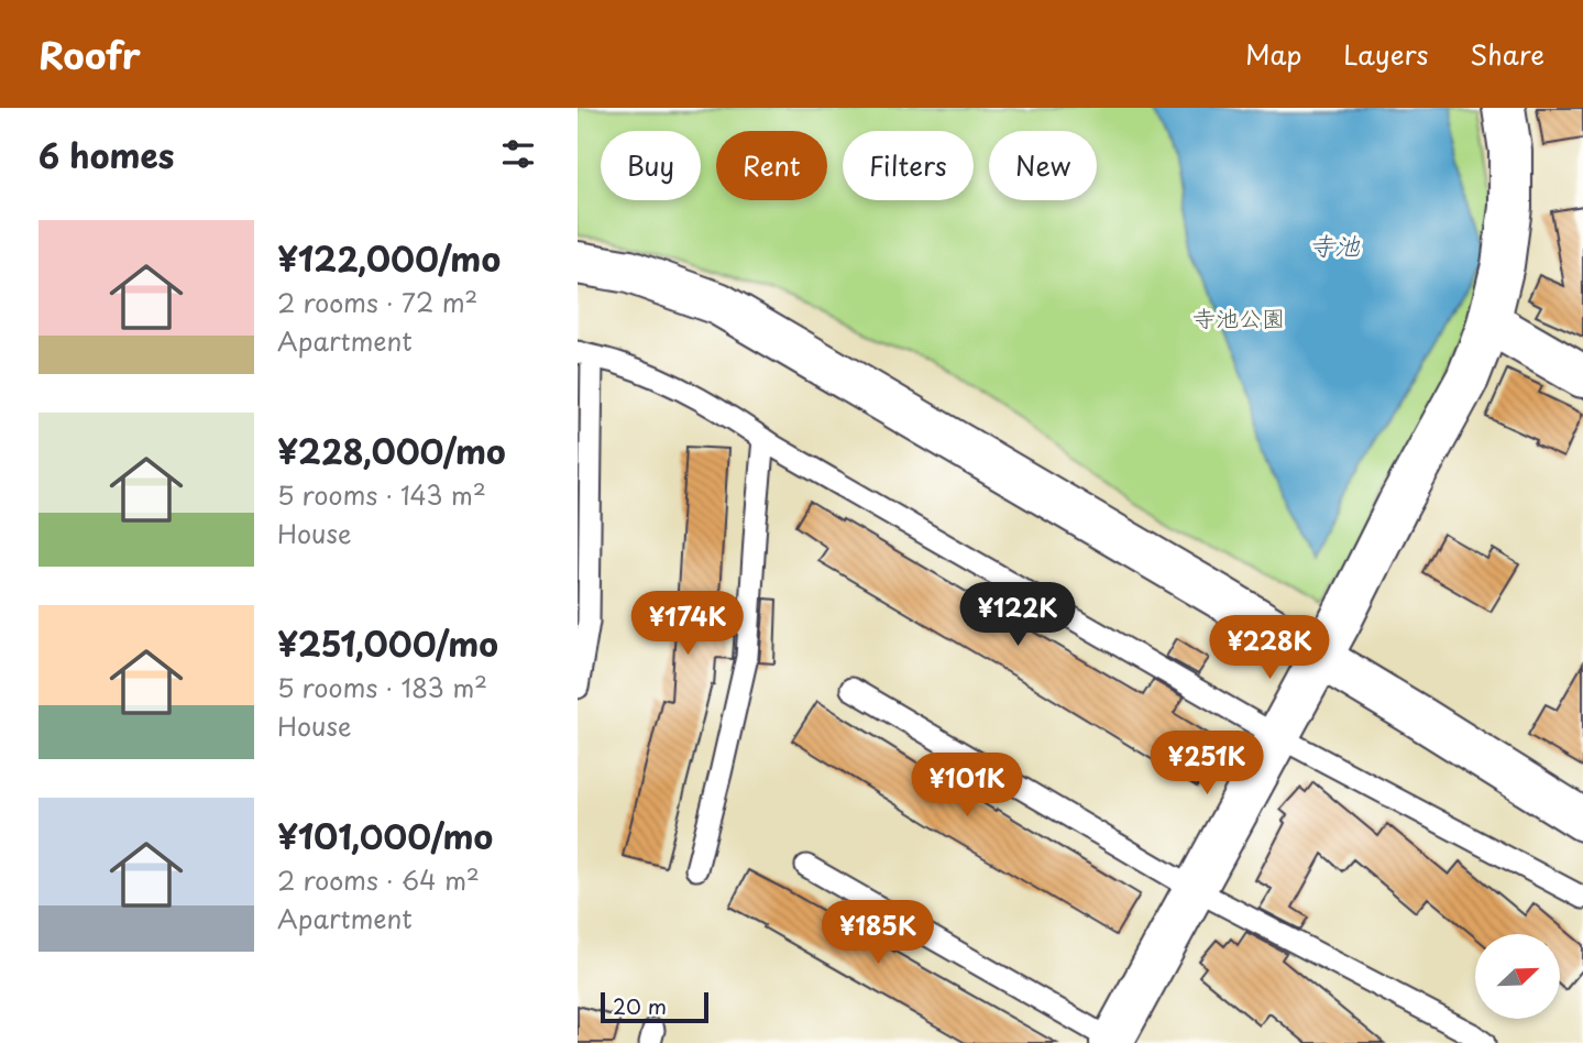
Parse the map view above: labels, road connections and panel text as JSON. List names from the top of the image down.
{
  "water": ["寺池"],
  "parks": ["寺池公園"],
  "scale_bar": "20 m",
  "north": "top right",
  "page": {
    "header": "Roofr",
    "nav": ["Map", "Layers", "Share"],
    "heading": "6 homes",
    "chip": [
      "Buy",
      "Rent",
      "Filters",
      "New"
    ],
    "list": [
      {
        "name": "¥122,000/mo",
        "note": "2 rooms · 72 m² · Apartment"
      },
      {
        "name": "¥228,000/mo",
        "note": "5 rooms · 143 m² · House"
      },
      {
        "name": "¥251,000/mo",
        "note": "5 rooms · 183 m² · House"
      },
      {
        "name": "¥101,000/mo",
        "note": "2 rooms · 64 m² · Apartment"
      }
    ],
    "price": [
      "¥122K",
      "¥174K",
      "¥228K",
      "¥251K",
      "¥101K",
      "¥185K"
    ],
    "scale": "20 m"
  }
}
